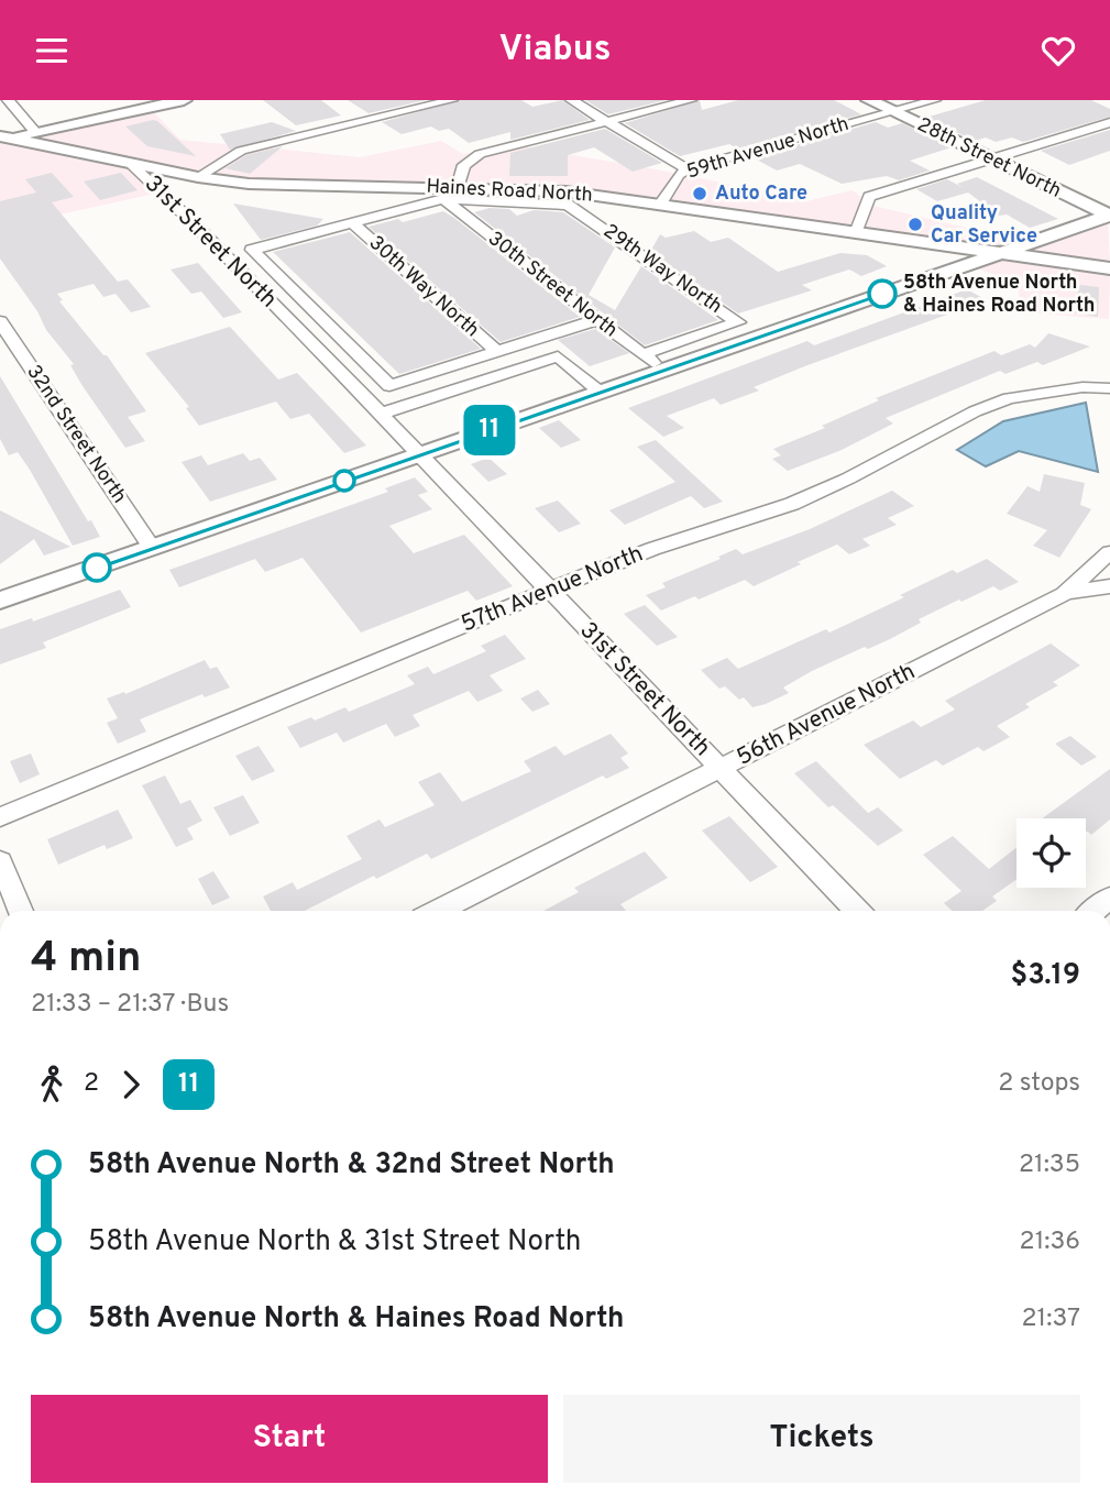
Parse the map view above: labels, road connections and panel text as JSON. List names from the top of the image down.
{
  "streets": {
    "street": [
      "59th Avenue North",
      "28th Street North",
      "Haines Road North",
      "31st Street North",
      "29th Way North",
      "30th Street North",
      "30th Way North",
      "32nd Street North",
      "57th Avenue North",
      "56th Avenue North"
    ]
  },
  "crossings": [
    ["59th Avenue North", "28th Street North"],
    ["59th Avenue North", "Haines Road North"],
    ["Haines Road North", "31st Street North"],
    ["Haines Road North", "29th Way North"],
    ["Haines Road North", "30th Street North"],
    ["31st Street North", "57th Avenue North"],
    ["31st Street North", "56th Avenue North"],
    ["29th Way North", "30th Street North"]
  ],
  "places": ["Auto Care", "Quality Car Service", "58th Avenue North & Haines Road North"],
  "lines": ["bus line 11"],
  "page": {
    "header": "Viabus",
    "on_map": "11",
    "heading": ["4 min", "21:33 – 21:37 · Bus", "$3.19"],
    "legs": ["2", "11", "2 stops"],
    "list": [
      {
        "name": "58th Avenue North & 32nd Street North",
        "value": "21:35"
      },
      {
        "name": "58th Avenue North & 31st Street North",
        "value": "21:36"
      },
      {
        "name": "58th Avenue North & Haines Road North",
        "value": "21:37"
      }
    ],
    "buttons": ["Start", "Tickets"]
  }
}
